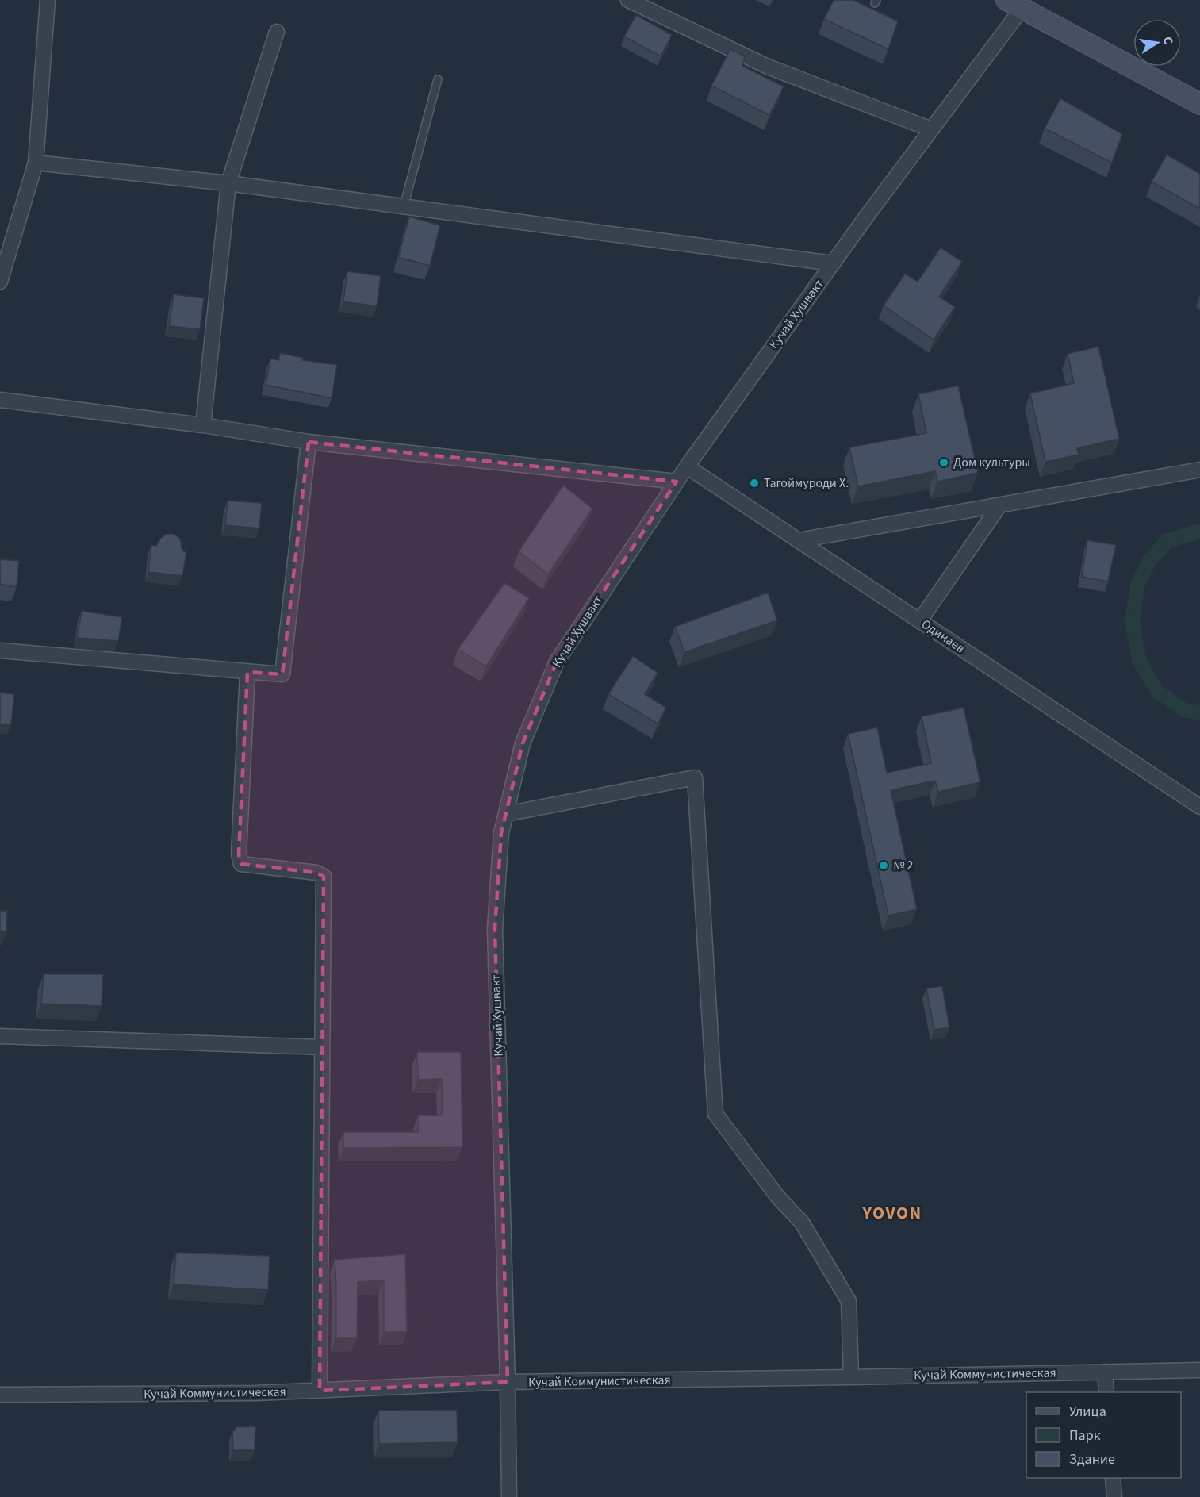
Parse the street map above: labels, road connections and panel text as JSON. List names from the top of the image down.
{
  "streets": {
    "street": ["Кучай Хушвакт", "Одинаев", "Кучай Коммунистическая"]
  },
  "crossings": [
    ["Кучай Хушвакт", "Одинаев"],
    ["Кучай Хушвакт", "Кучай Коммунистическая"]
  ],
  "districts": ["YOVON"],
  "places": ["Дом культуры", "Тагоймуроди Х.", "№ 2"],
  "legend": ["Улица", "Парк", "Здание"],
  "north": "right"
}
